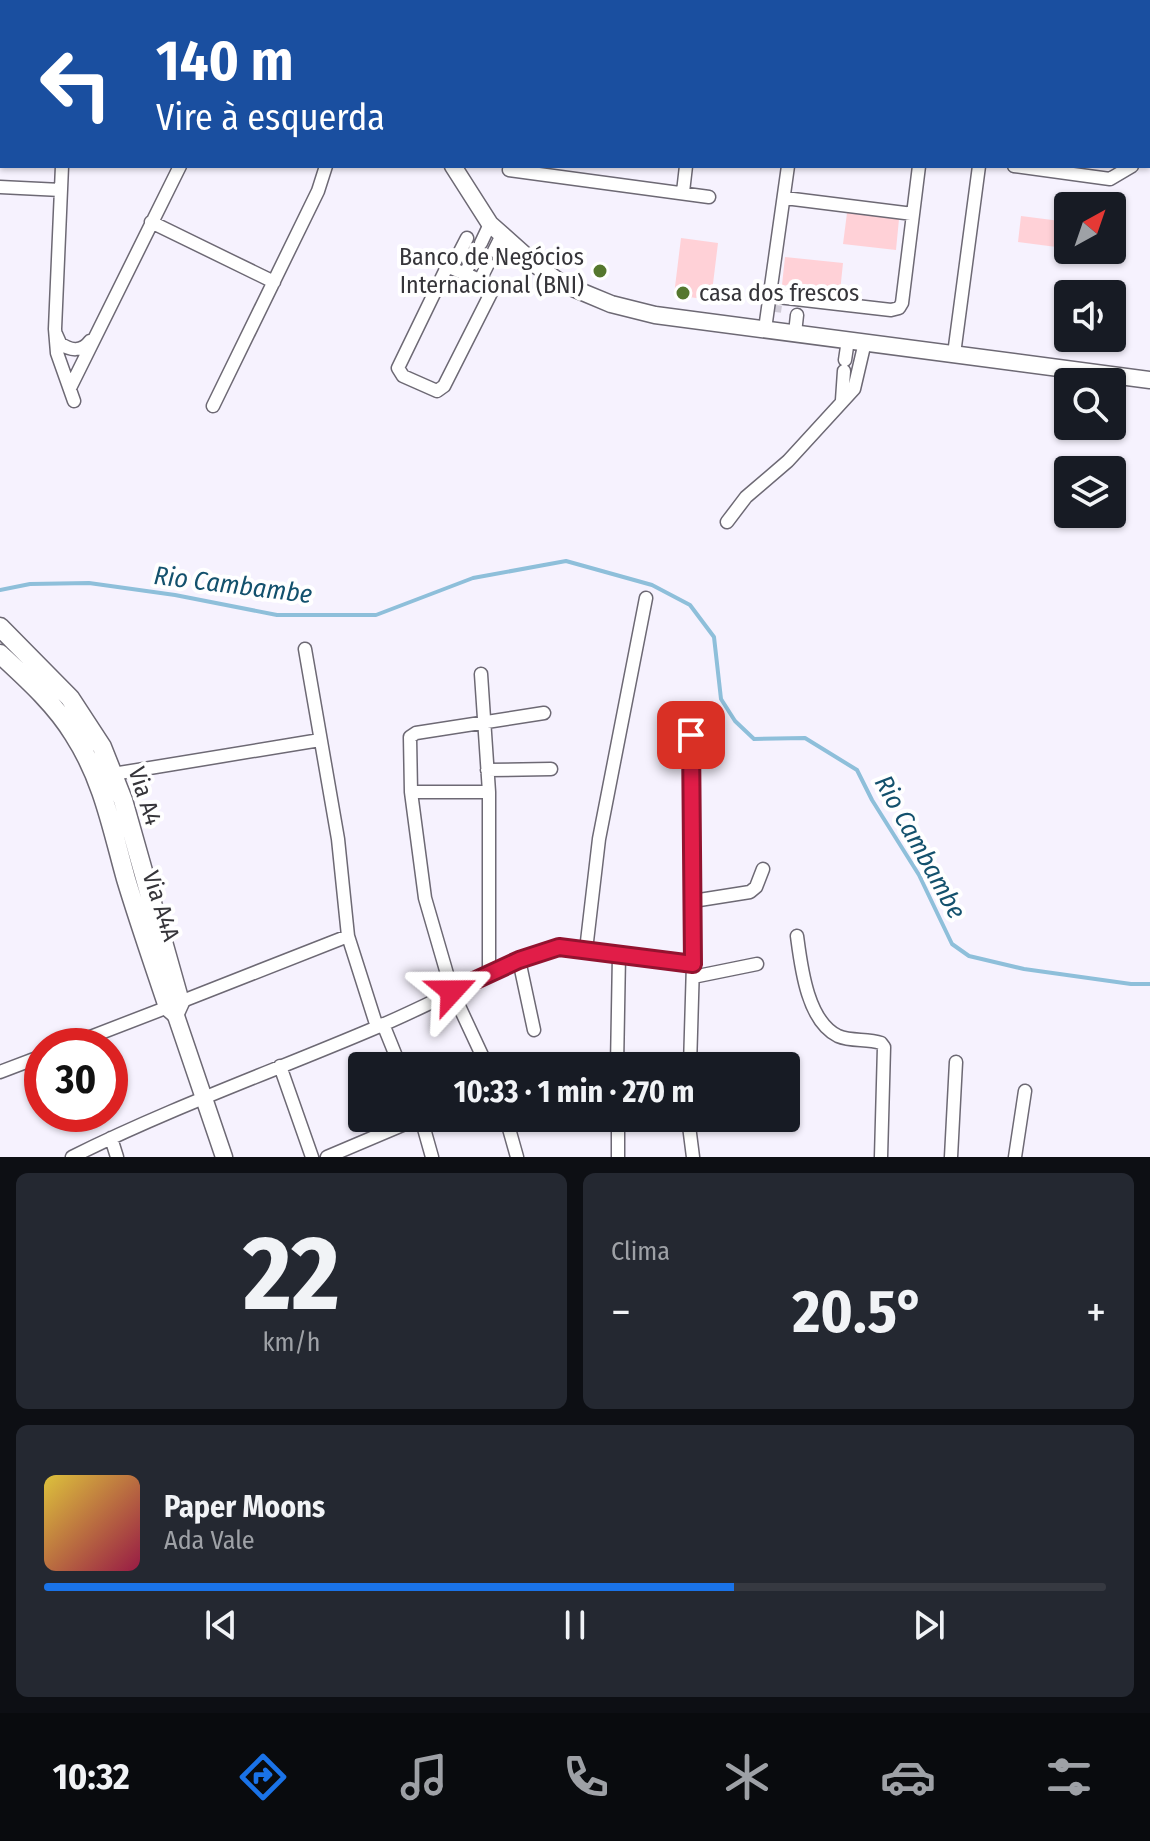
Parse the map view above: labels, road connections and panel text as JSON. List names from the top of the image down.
{
  "streets": {
    "main road": ["Via A4", "Via A4A"]
  },
  "crossings": [
    ["Via A4", "Via A4A"]
  ],
  "water": ["Rio Cambambe"],
  "places": ["Banco de Negócios Internacional (BNI)", "casa dos frescos"],
  "north": "top right",
  "page": {
    "turn": ["140 m", "Vire à esquerda"],
    "limit": "30",
    "trip": "10:33 · 1 min · 270 m",
    "tile": [
      ["22", "km/h"],
      "Clima"
    ],
    "heat": ["−", "20.5°", "+"],
    "song": ["Paper Moons", "Ada Vale"],
    "tabs": "10:32"
  }
}
